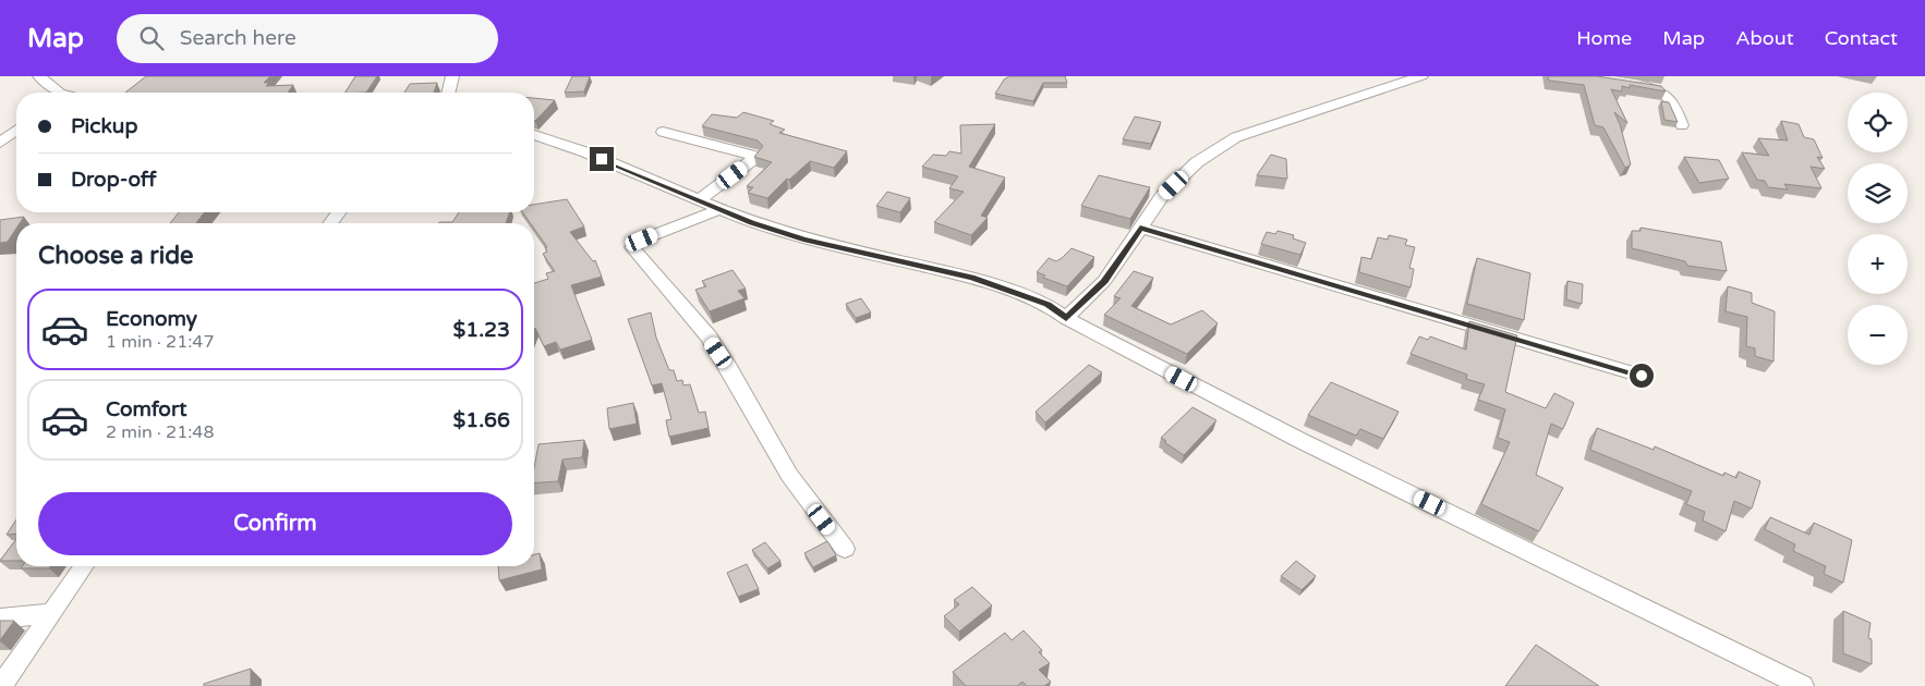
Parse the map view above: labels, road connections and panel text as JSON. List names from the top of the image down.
{
  "page": {
    "header": "Map",
    "search": "Search here",
    "nav": [
      "Home",
      "Map",
      "About",
      "Contact"
    ],
    "map_buttons": ["+", "−"],
    "banner": ["Pickup", "Drop-off"],
    "heading": "Choose a ride",
    "list": [
      {
        "name": "Economy",
        "note": "1 min · 21:47",
        "value": "$1.23"
      },
      {
        "name": "Comfort",
        "note": "2 min · 21:48",
        "value": "$1.66"
      }
    ],
    "buttons": "Confirm"
  }
}
